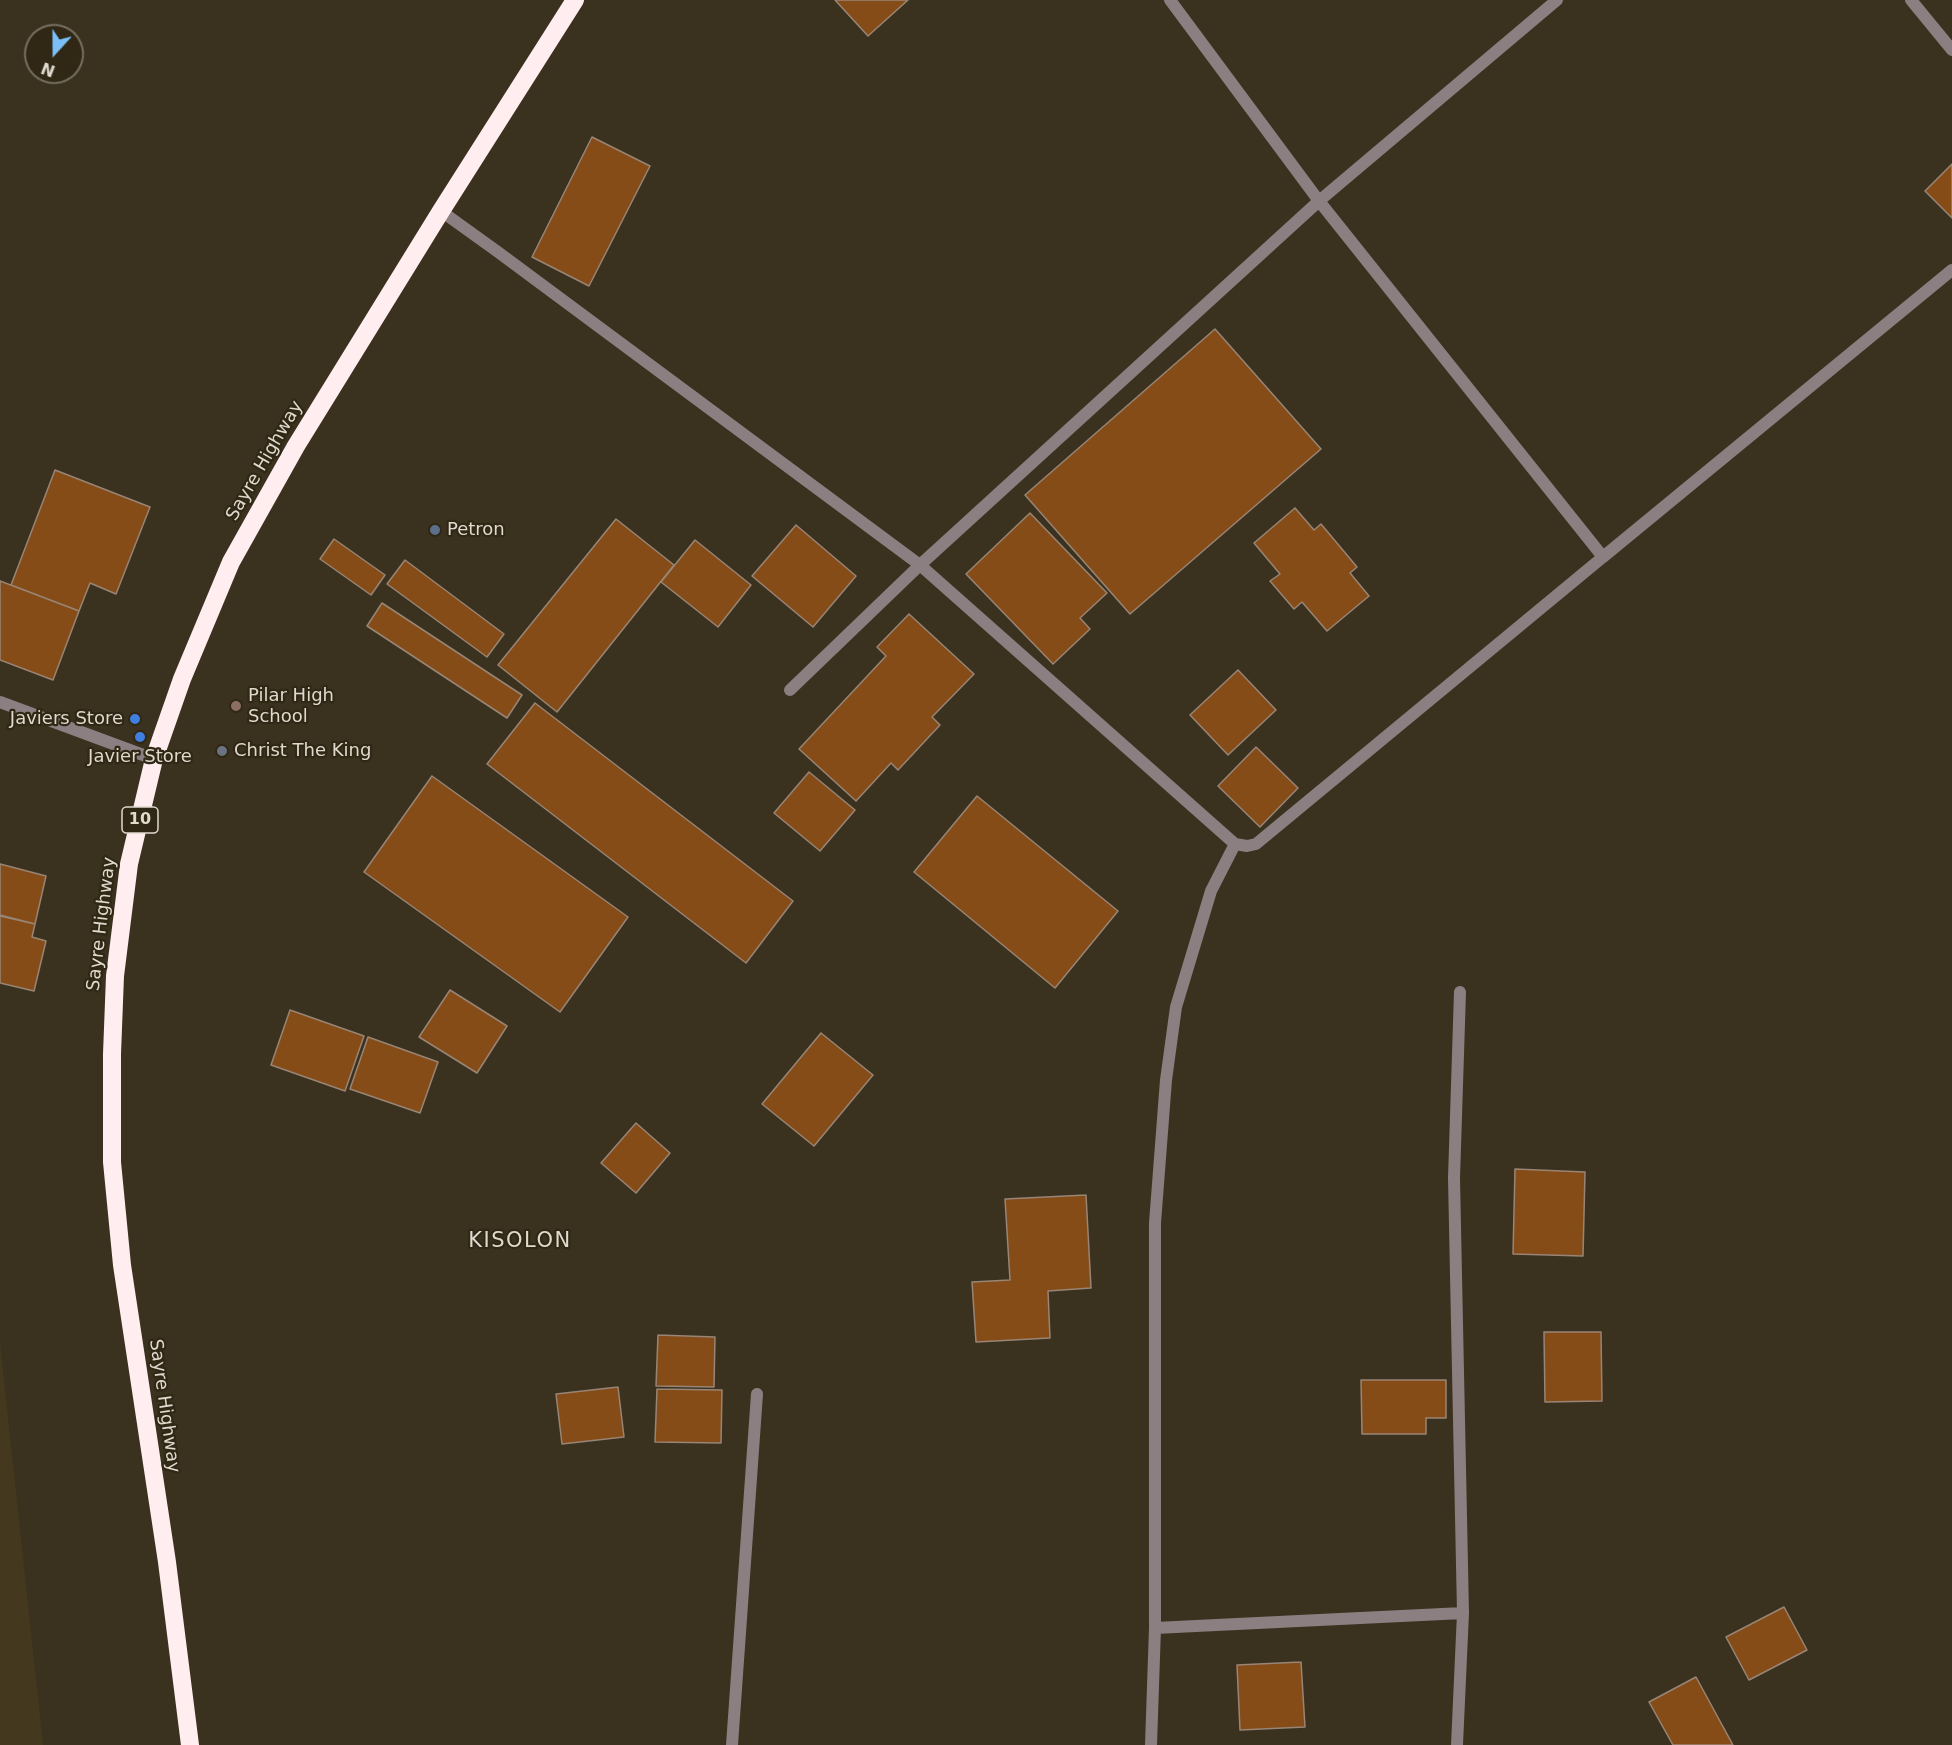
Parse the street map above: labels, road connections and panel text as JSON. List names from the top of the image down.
{
  "streets": {
    "highway": ["Sayre Highway", "10"]
  },
  "districts": ["KISOLON"],
  "places": [
    "Petron",
    "Pilar High School",
    "Javiers Store",
    "Javier Store",
    "Christ The King"
  ],
  "north": "bottom"
}
